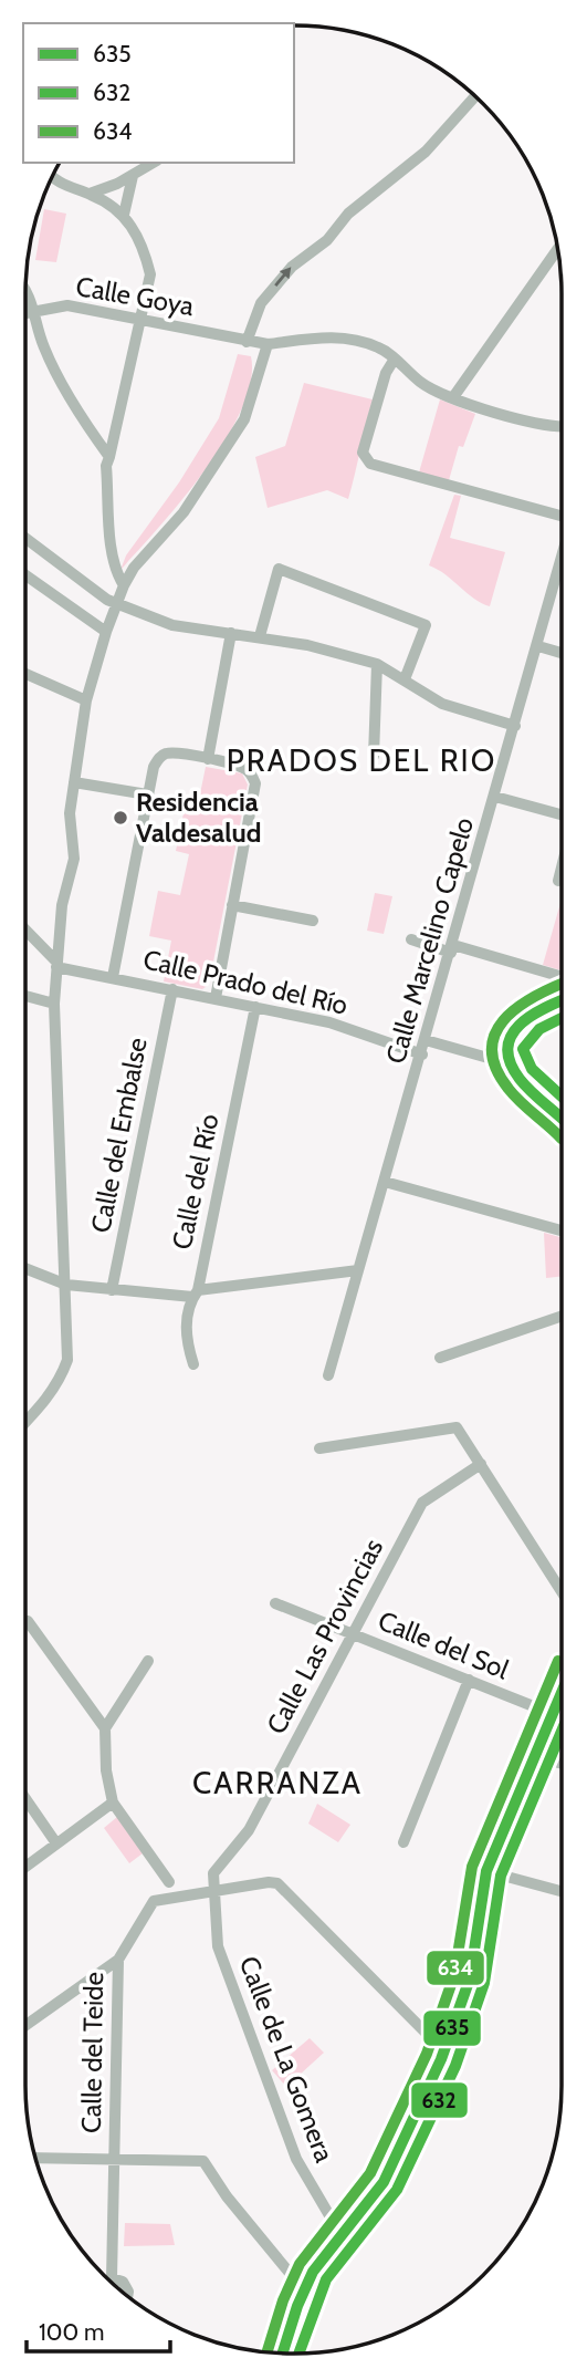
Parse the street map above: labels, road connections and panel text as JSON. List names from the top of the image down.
{
  "streets": {
    "street": [
      "Calle Goya",
      "Calle Marcelino Capelo",
      "Calle Prado del Río",
      "Calle del Embalse",
      "Calle del Río",
      "Calle Las Provincias",
      "Calle del Sol",
      "Calle del Teide",
      "Calle de La Gomera"
    ]
  },
  "crossings": [
    ["Calle Marcelino Capelo", "Calle Prado del Río"],
    ["Calle Prado del Río", "Calle del Embalse"],
    ["Calle Prado del Río", "Calle del Río"],
    ["Calle Las Provincias", "Calle del Sol"],
    ["Calle Las Provincias", "Calle del Teide"],
    ["Calle Las Provincias", "Calle de La Gomera"],
    ["Calle del Teide", "Calle de La Gomera"]
  ],
  "districts": ["PRADOS DEL RIO", "CARRANZA"],
  "places": ["Residencia Valdesalud"],
  "lines": ["transit line 634", "transit line 635", "transit line 632"],
  "legend": ["635", "632", "634"],
  "scale_bar": "100 m"
}
